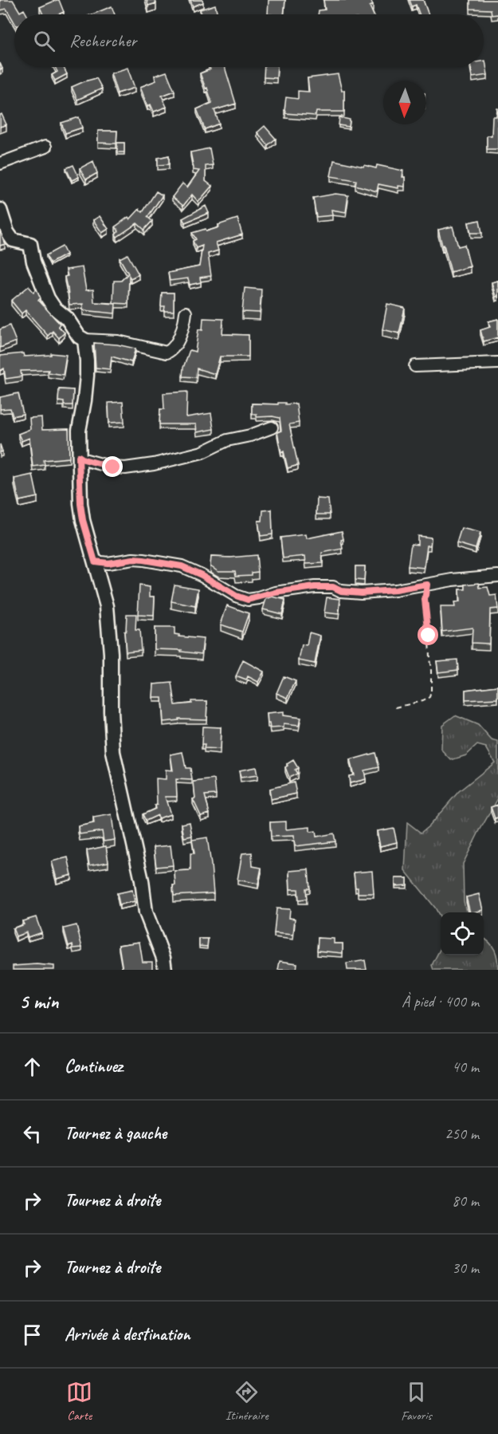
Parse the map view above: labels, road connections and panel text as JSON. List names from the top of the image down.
{
  "north": "bottom",
  "page": {
    "search": "Rechercher",
    "heading": ["5 min", "À pied · 400 m"],
    "list": [
      ["Continuez", "40 m"],
      ["Tournez à gauche", "250 m"],
      ["Tournez à droite", "80 m"],
      ["Tournez à droite", "30 m"],
      "Arrivée à destination"
    ],
    "nav": ["Carte", "Itinéraire", "Favoris"]
  }
}
